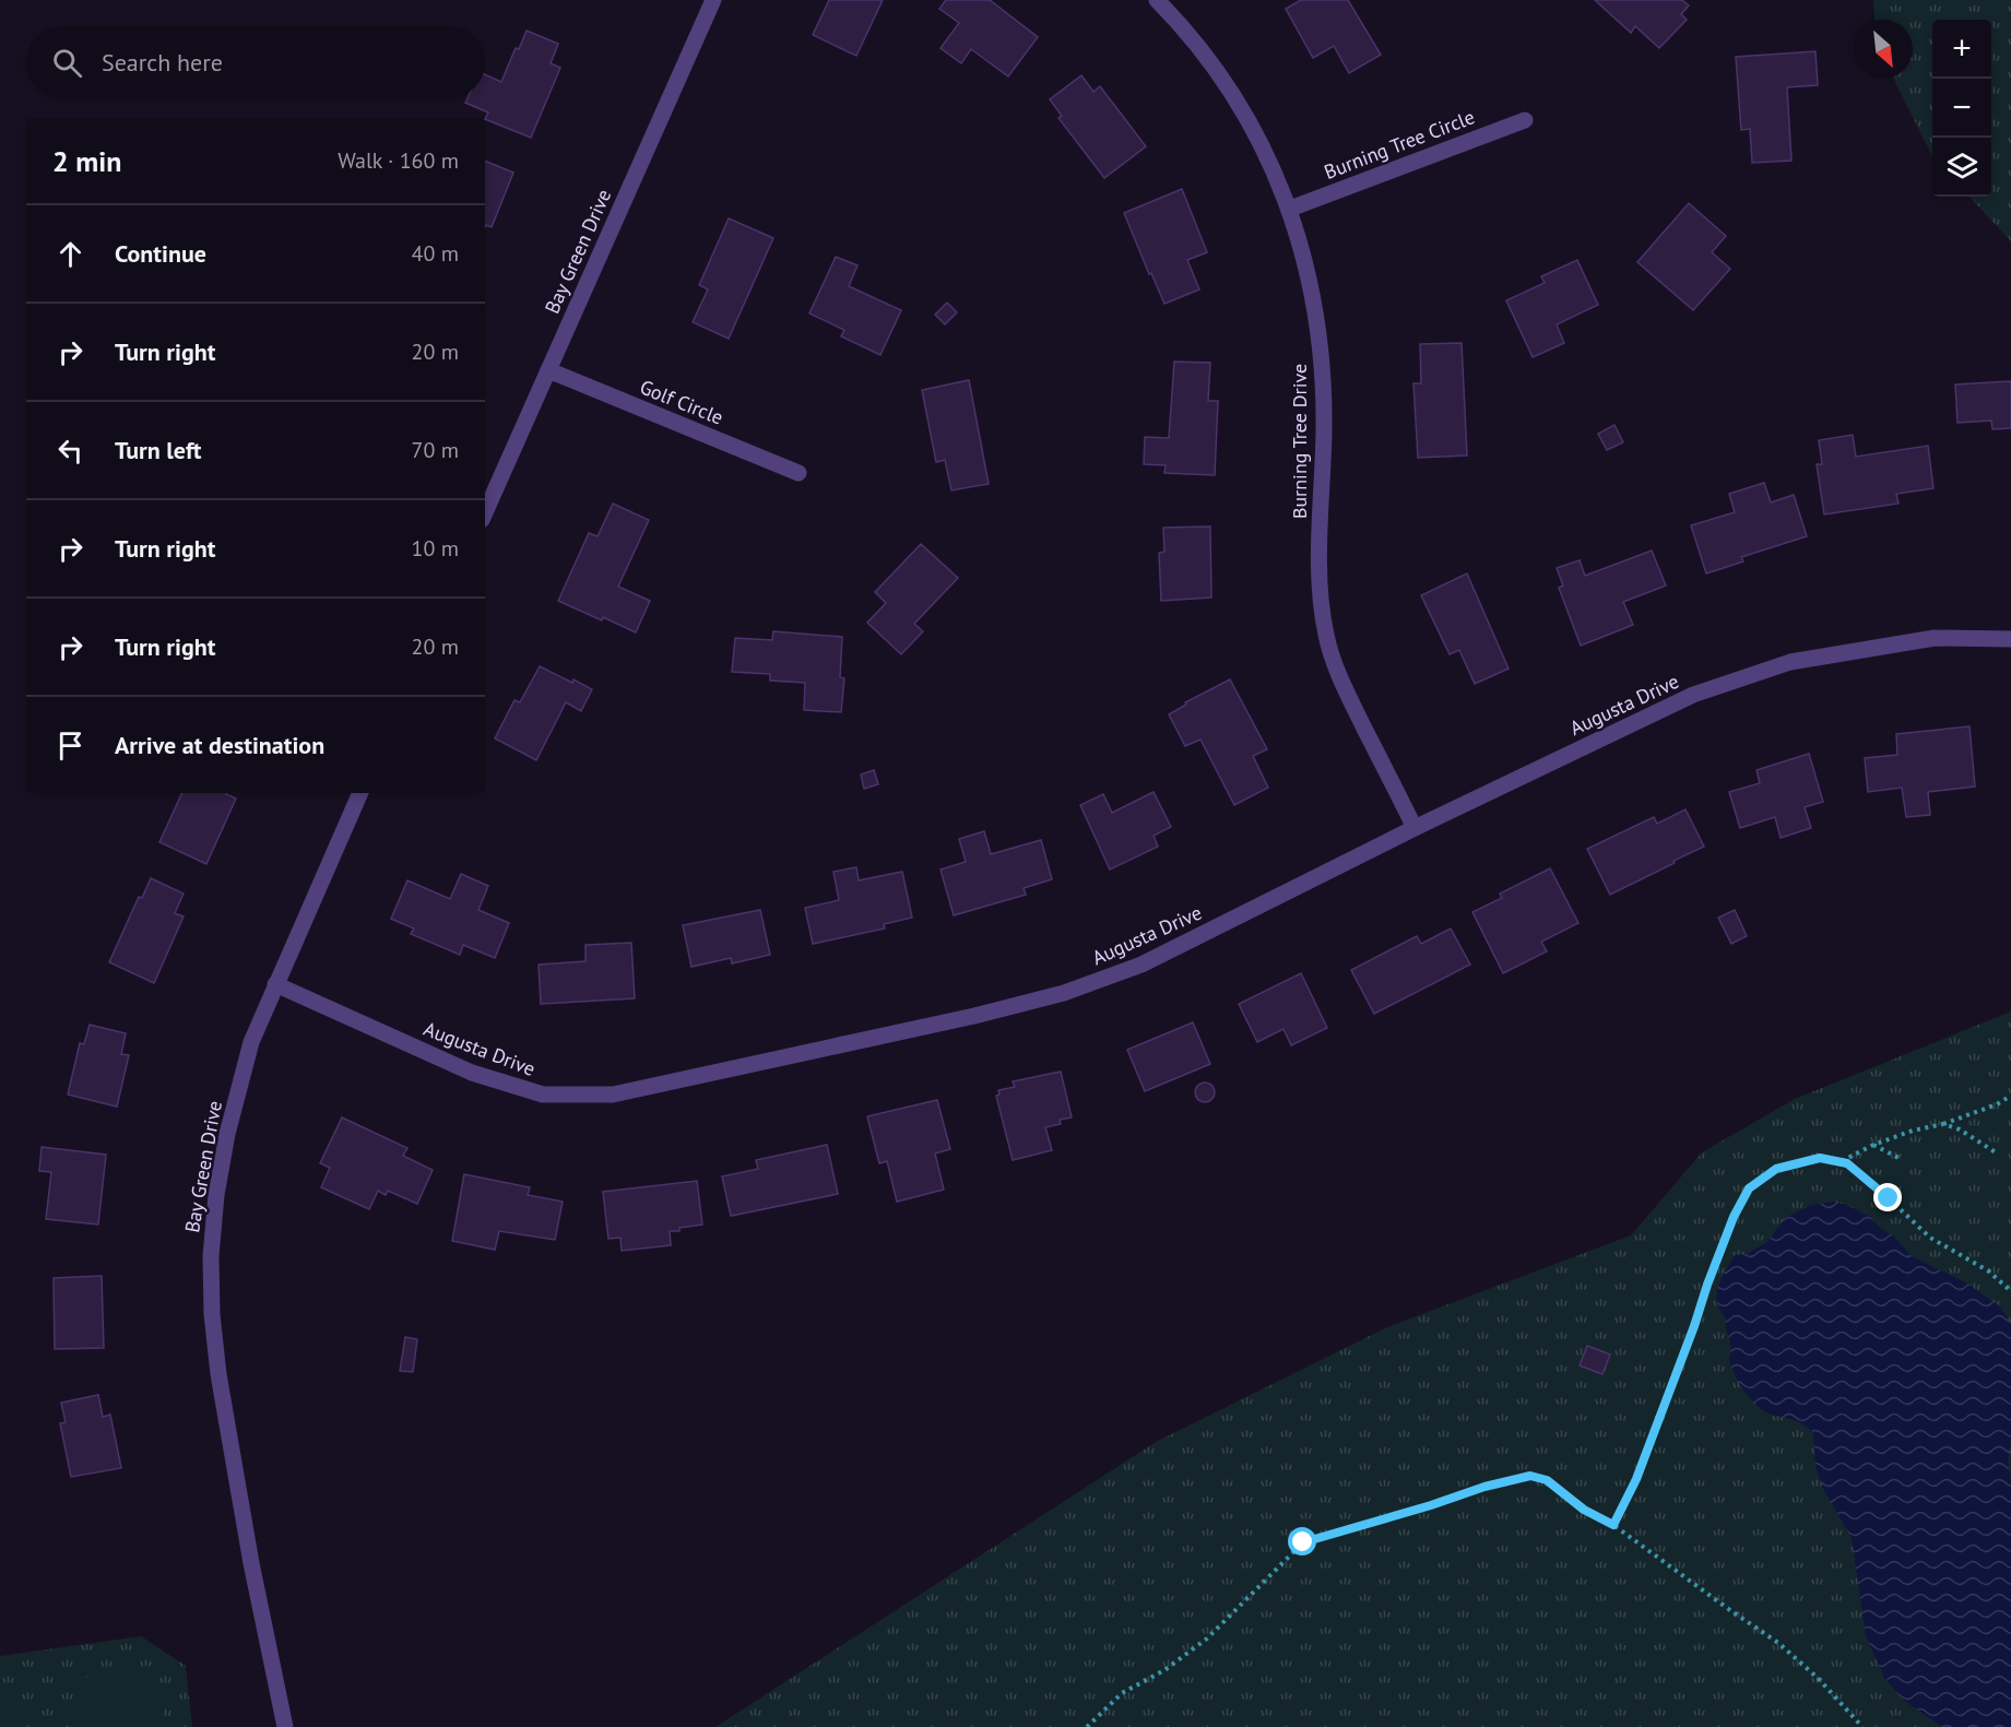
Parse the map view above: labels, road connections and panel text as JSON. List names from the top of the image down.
{
  "streets": {
    "street": [
      "Burning Tree Circle",
      "Bay Green Drive",
      "Golf Circle",
      "Burning Tree Drive",
      "Augusta Drive"
    ]
  },
  "crossings": [
    ["Burning Tree Circle", "Burning Tree Drive"],
    ["Bay Green Drive", "Golf Circle"],
    ["Bay Green Drive", "Augusta Drive"],
    ["Burning Tree Drive", "Augusta Drive"]
  ],
  "north": "bottom right",
  "page": {
    "map_buttons": ["+", "−"],
    "search": "Search here",
    "heading": ["2 min", "Walk · 160 m"],
    "list": [
      ["Continue", "40 m"],
      ["Turn right", "20 m"],
      ["Turn left", "70 m"],
      ["Turn right", "10 m"],
      ["Turn right", "20 m"],
      "Arrive at destination"
    ]
  }
}
